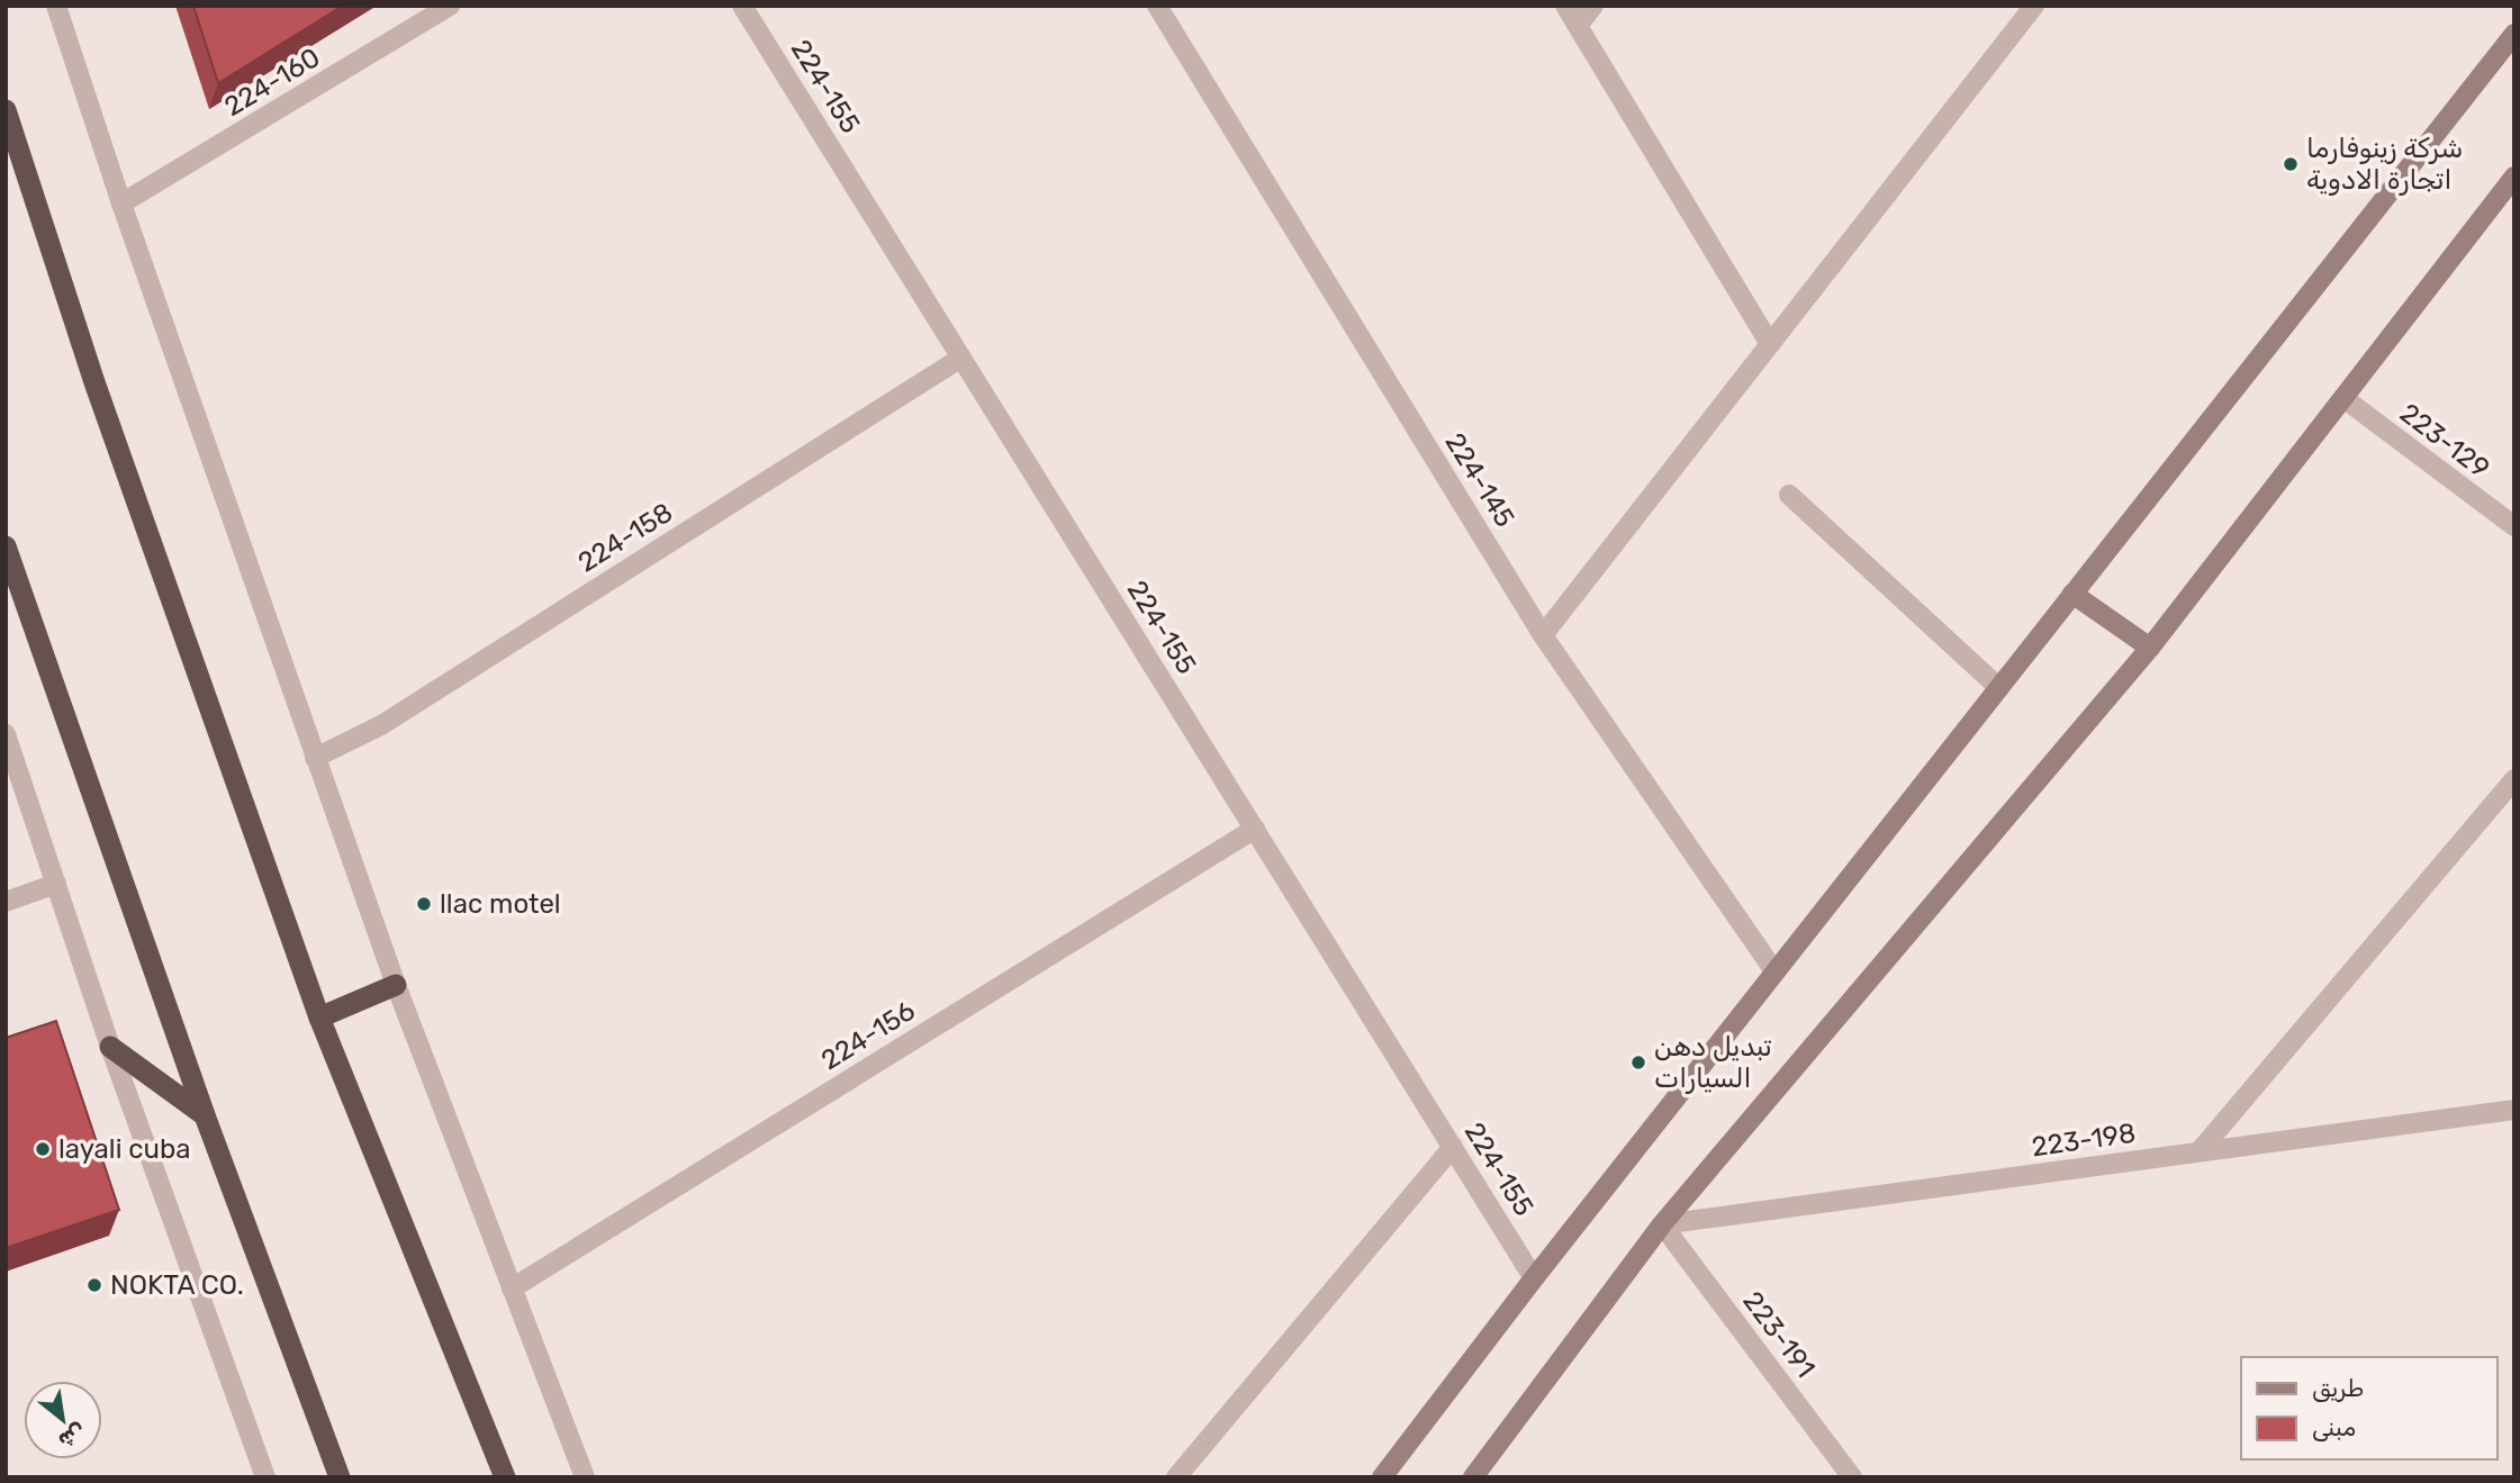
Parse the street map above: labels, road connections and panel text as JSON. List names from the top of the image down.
{
  "streets": {
    "street": [
      "224-160",
      "224-155",
      "223-129",
      "224-145",
      "224-158",
      "224-156",
      "223-198",
      "223-191"
    ]
  },
  "crossings": [
    ["224-155", "224-158"],
    ["224-155", "224-156"],
    ["223-198", "223-191"]
  ],
  "places": [
    "شركة زينوفارما اتجارة الادوية",
    "llac motel",
    "تبديل دهن السيارات",
    "layali cuba",
    "NOKTA CO."
  ],
  "legend": ["طريق", "مبنى"],
  "north": "bottom right"
}
